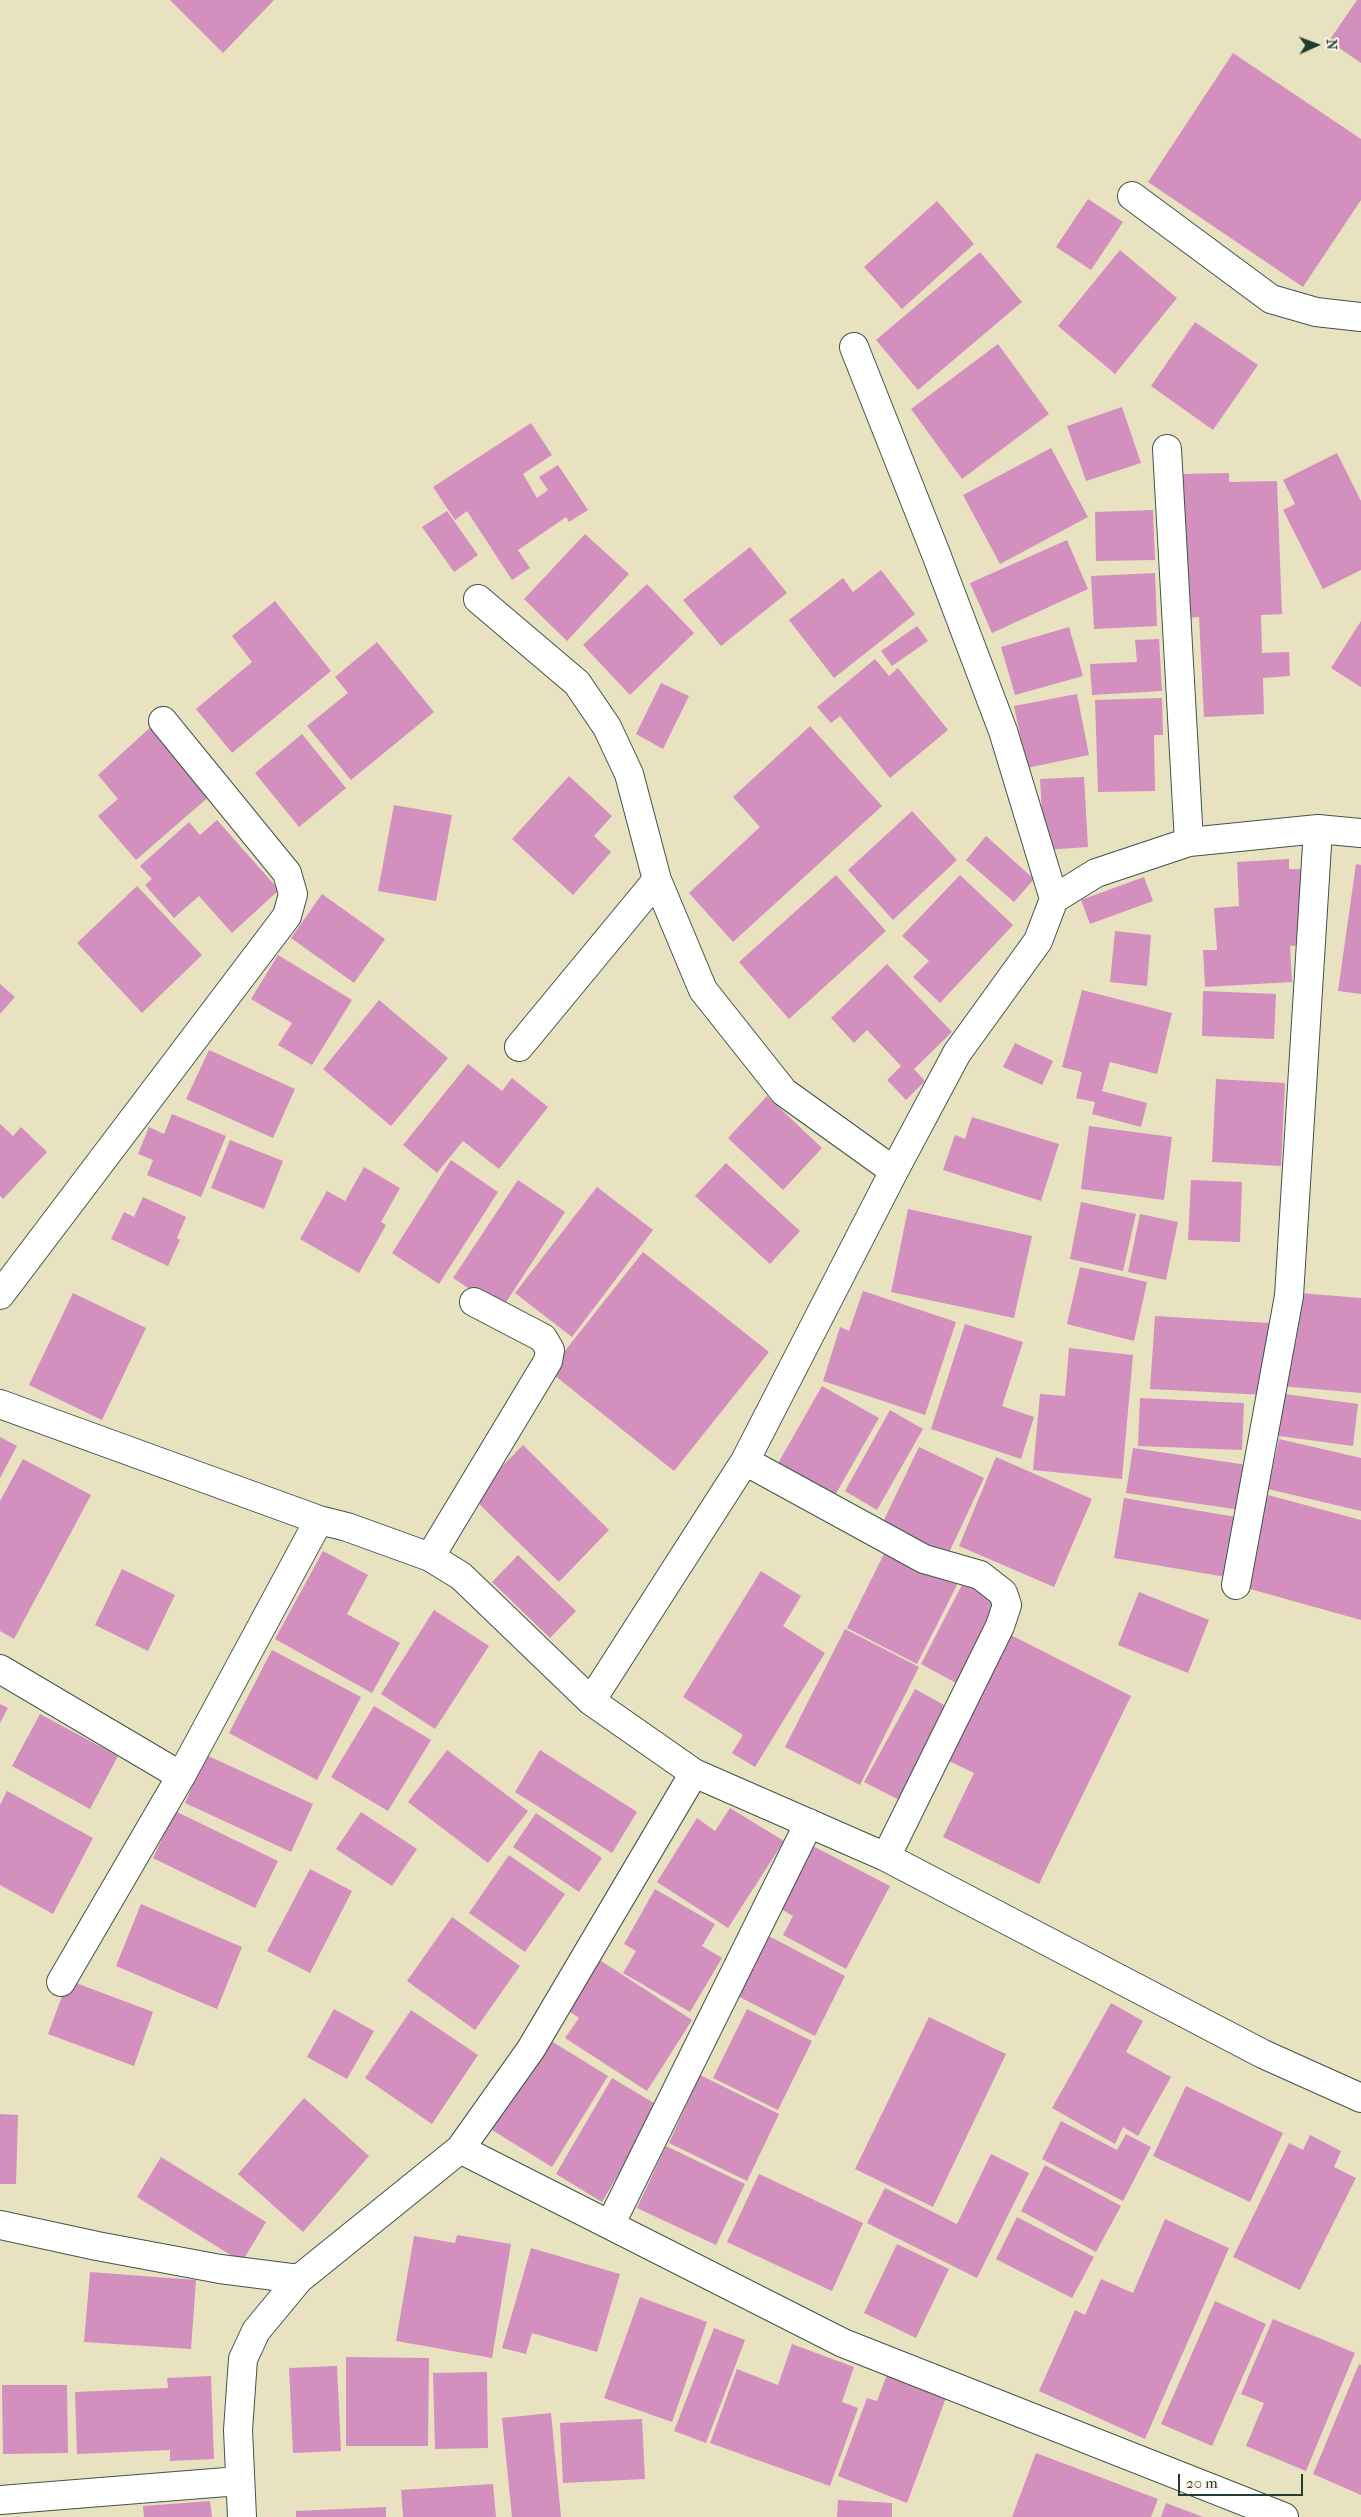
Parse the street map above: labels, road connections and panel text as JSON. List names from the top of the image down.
{
  "scale_bar": "20 m",
  "north": "right"
}
